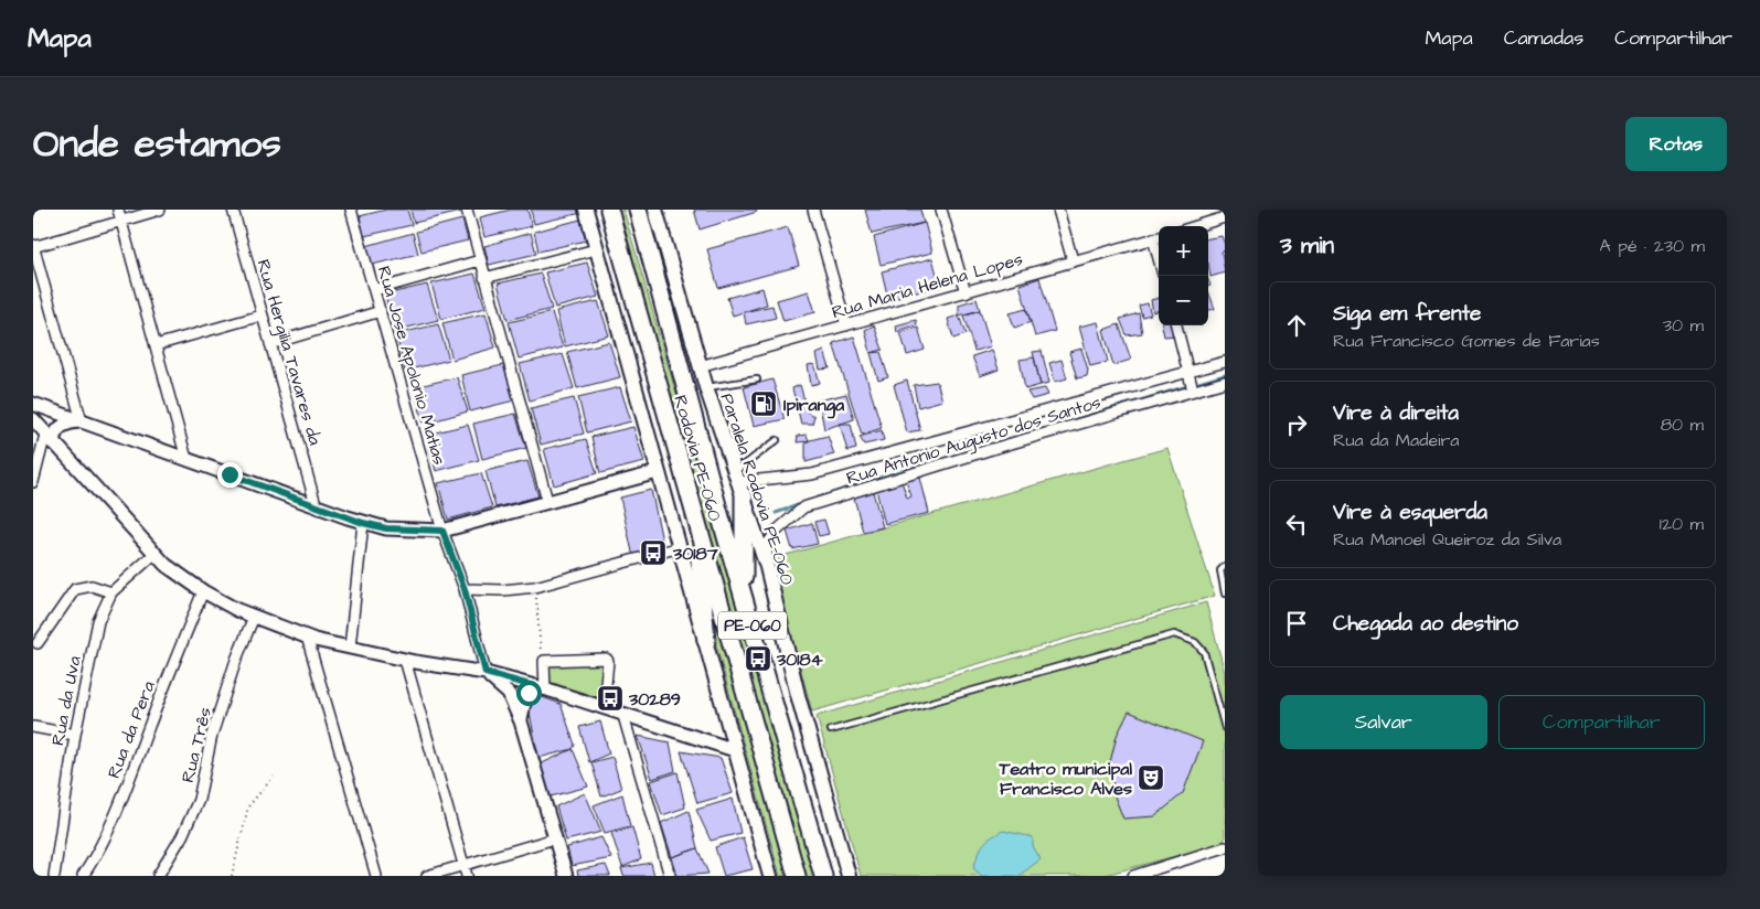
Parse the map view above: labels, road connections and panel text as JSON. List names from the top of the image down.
{
  "streets": {
    "highway": ["Rodovia PE-060", "PE-060"],
    "main road": ["Paralela Rodovia PE-060"],
    "street": [
      "Rua Maria Helena Lopes",
      "Rua Hergilia Tavares da",
      "Rua Jose Apolonio Matias",
      "Rua Antonio Augusto dos Santos",
      "Rua da Uva",
      "Rua da Pera",
      "Rua Três"
    ]
  },
  "crossings": [
    ["Rua Maria Helena Lopes", "Paralela Rodovia PE-060"],
    ["Rua Antonio Augusto dos Santos", "Paralela Rodovia PE-060"]
  ],
  "places": {
    "fuel station": ["Ipiranga"],
    "bus stop": ["30187", "30184", "30289"],
    "theatre": ["Teatro municipal Francisco Alves"]
  },
  "page": {
    "header": "Mapa",
    "nav": ["Mapa", "Camadas", "Compartilhar"],
    "title": "Onde estamos",
    "buttons": [
      "Rotas",
      ["Salvar", "Compartilhar"]
    ],
    "heading": ["3 min", "A pé · 230 m"],
    "map_buttons": ["+", "−"],
    "list": [
      ["Siga em frente", "Rua Francisco Gomes de Farias", "30 m"],
      ["Vire à direita", "Rua da Madeira", "80 m"],
      ["Vire à esquerda", "Rua Manoel Queiroz da Silva", "120 m"],
      "Chegada ao destino"
    ]
  }
}
